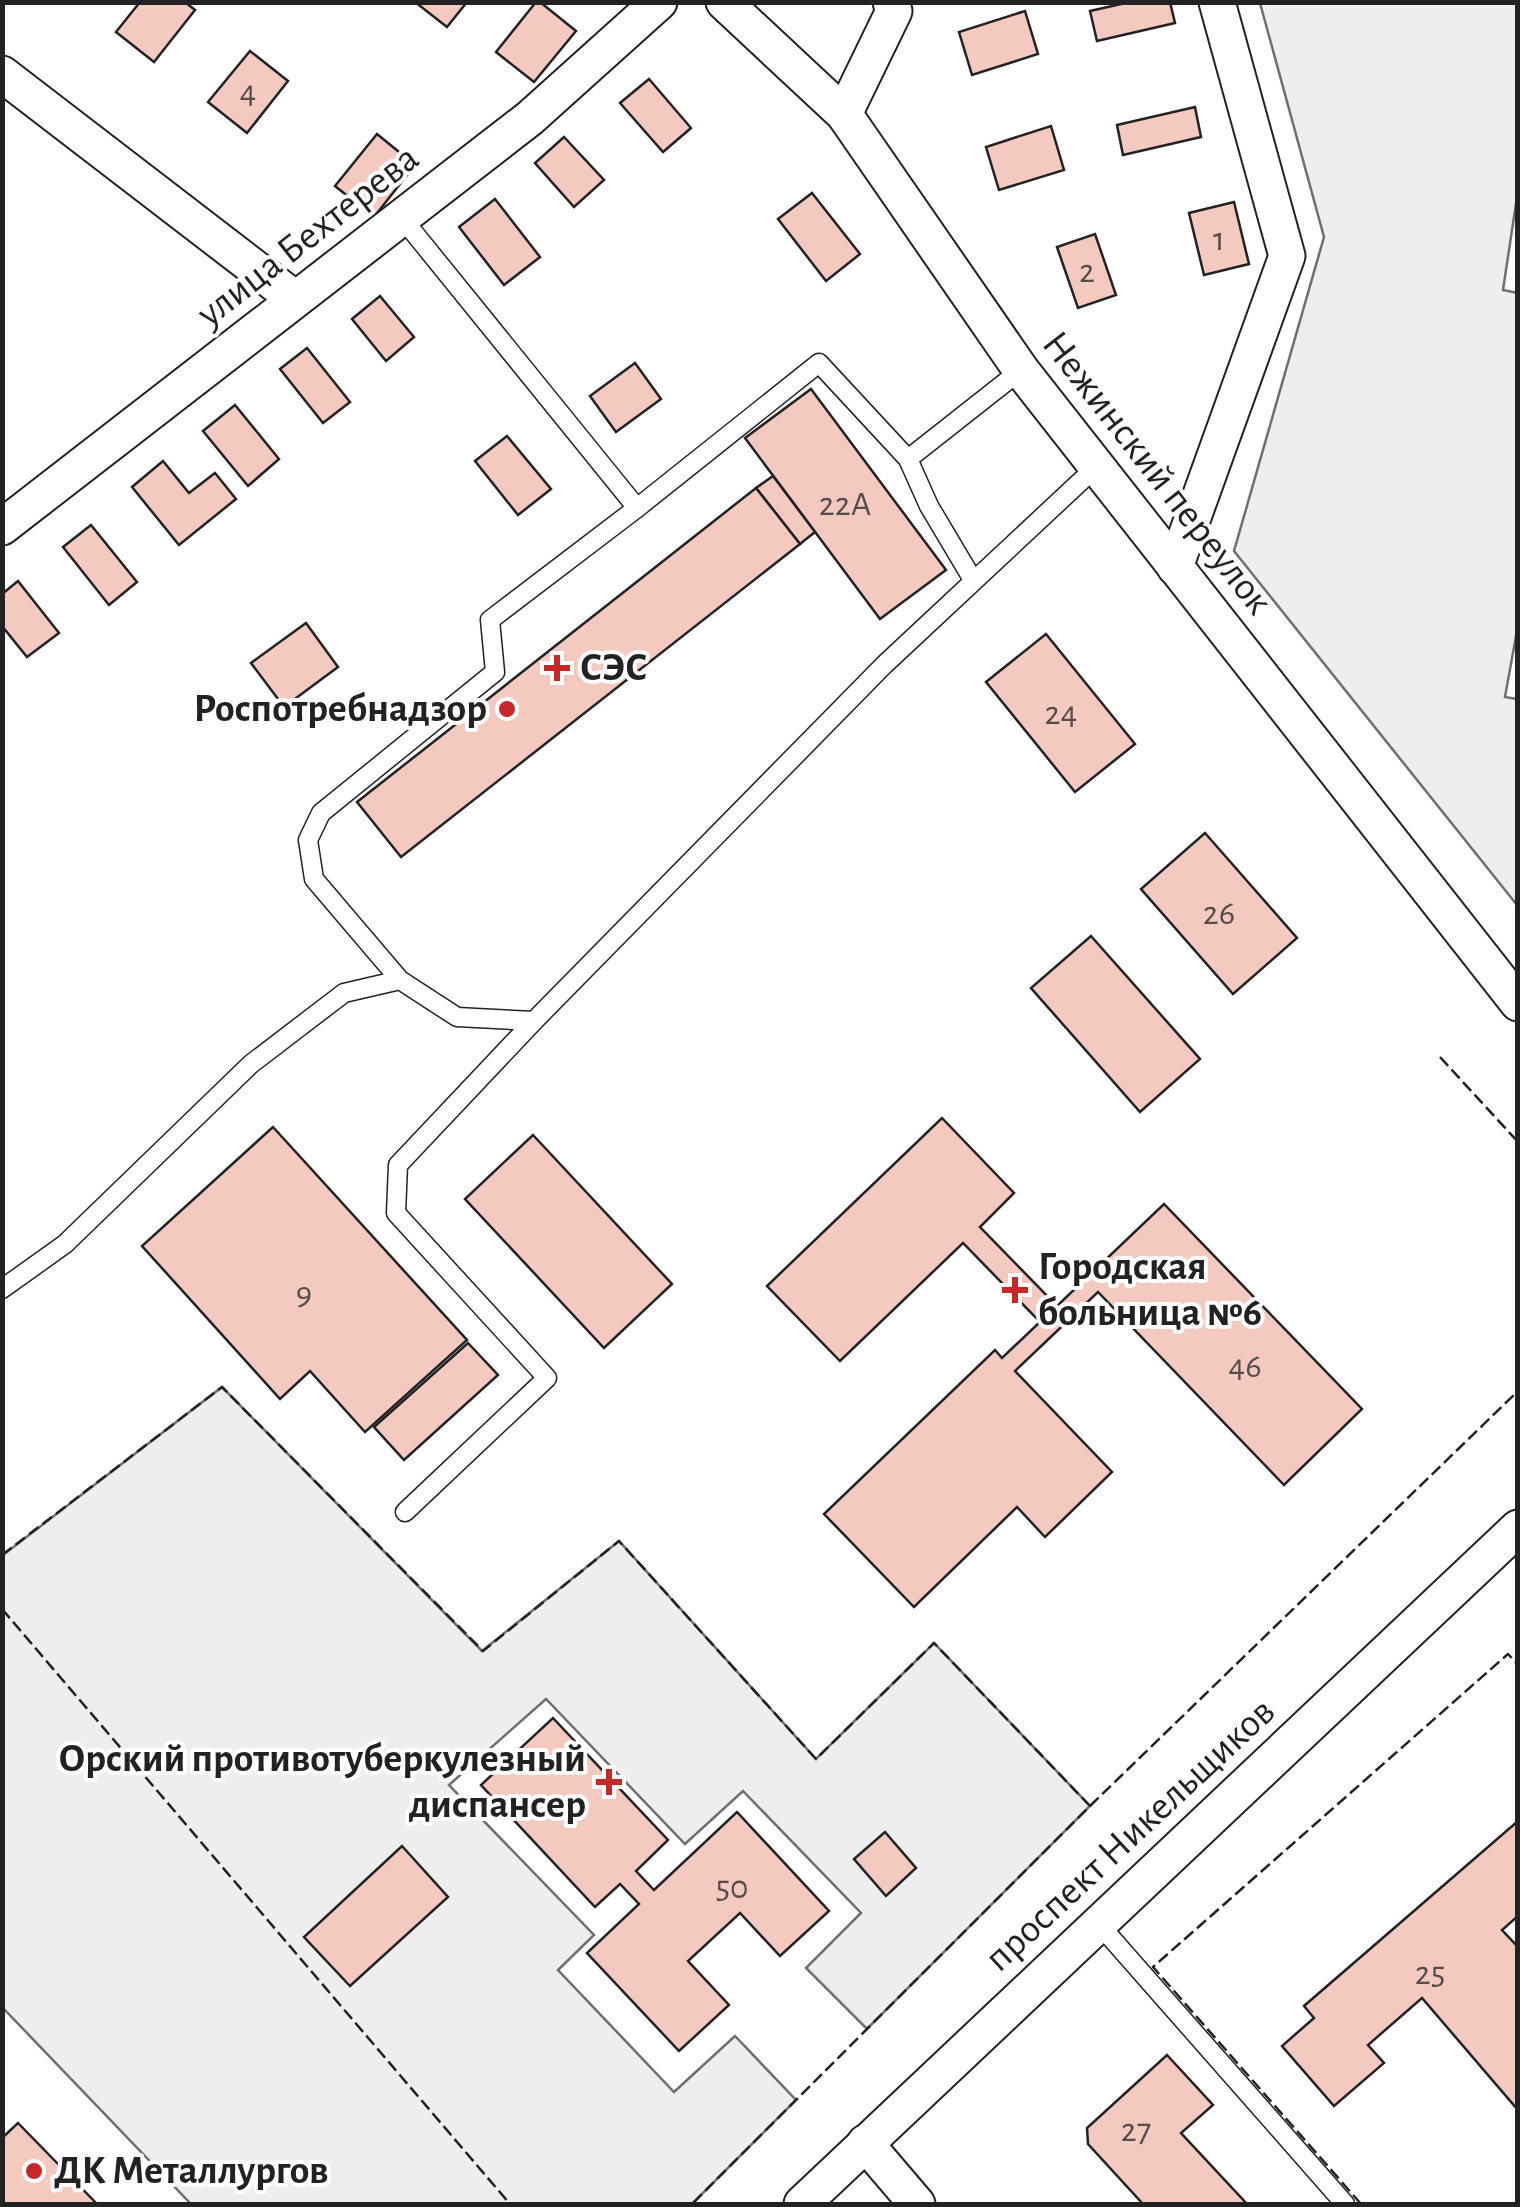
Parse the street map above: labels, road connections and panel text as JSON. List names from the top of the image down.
{
  "streets": {
    "street": ["улица Бехтерева", "Нежинский переулок", "проспект Никельщиков"]
  },
  "places": {
    "health": ["СЭС", "Городская больница №6", "Орский противотуберкулезный диспансер"],
    "other": ["Роспотребнадзор", "ДК Металлургов"]
  },
  "house_numbers": [
    "4",
    "1",
    "2",
    "22А",
    "24",
    "26",
    "9",
    "46",
    "50",
    "25",
    "27"
  ]
}
